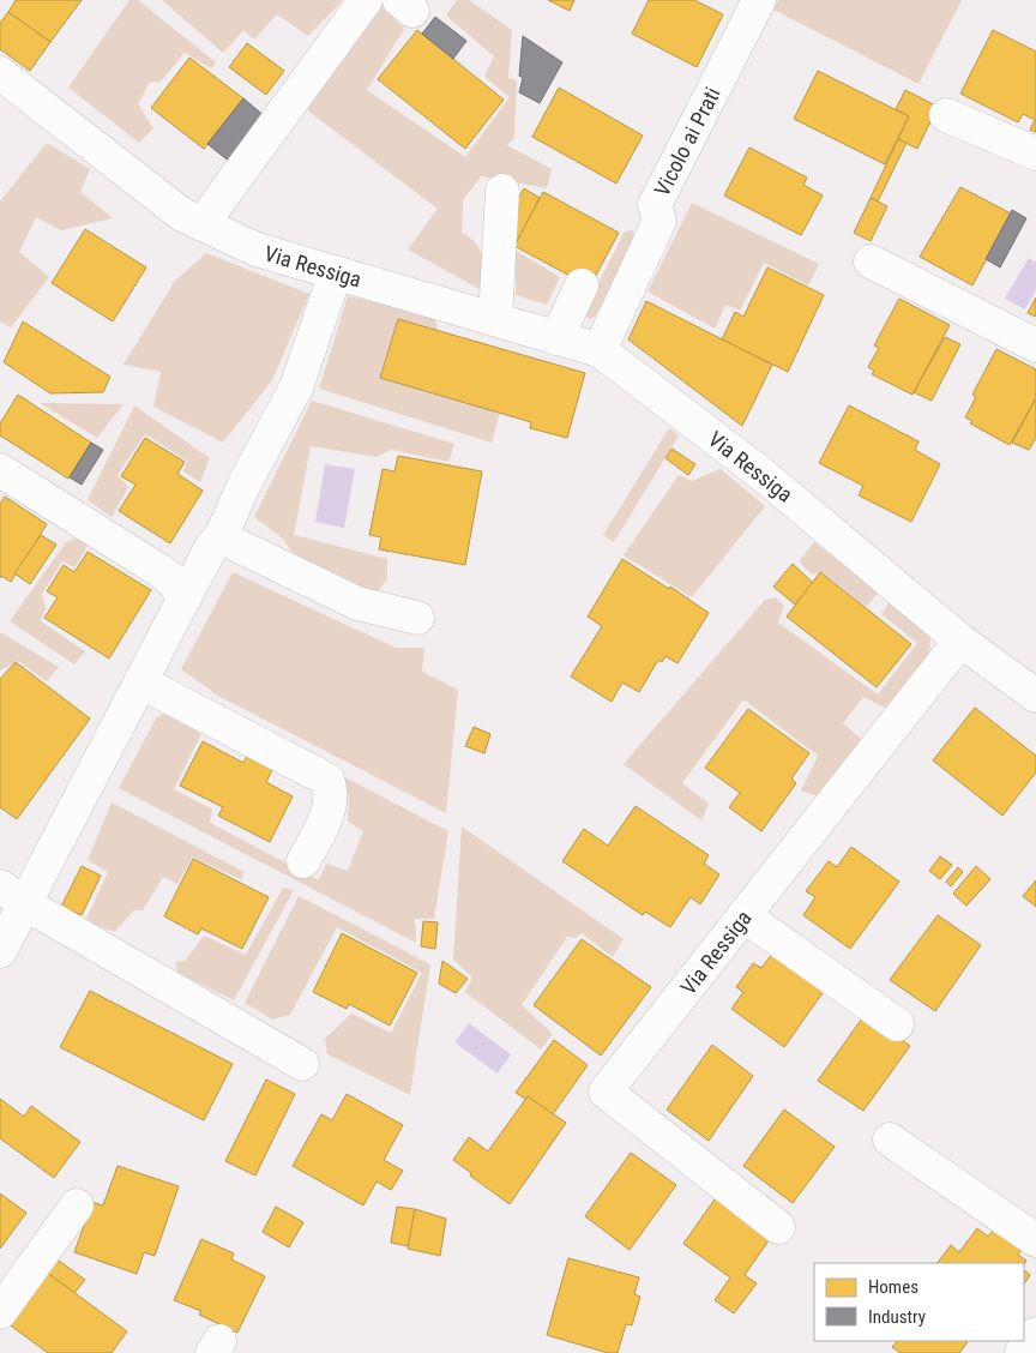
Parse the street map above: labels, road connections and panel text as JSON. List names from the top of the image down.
{
  "streets": {
    "street": ["Vicolo ai Prati", "Via Ressiga"]
  },
  "crossings": [
    ["Vicolo ai Prati", "Via Ressiga"]
  ],
  "legend": ["Homes", "Industry"]
}
